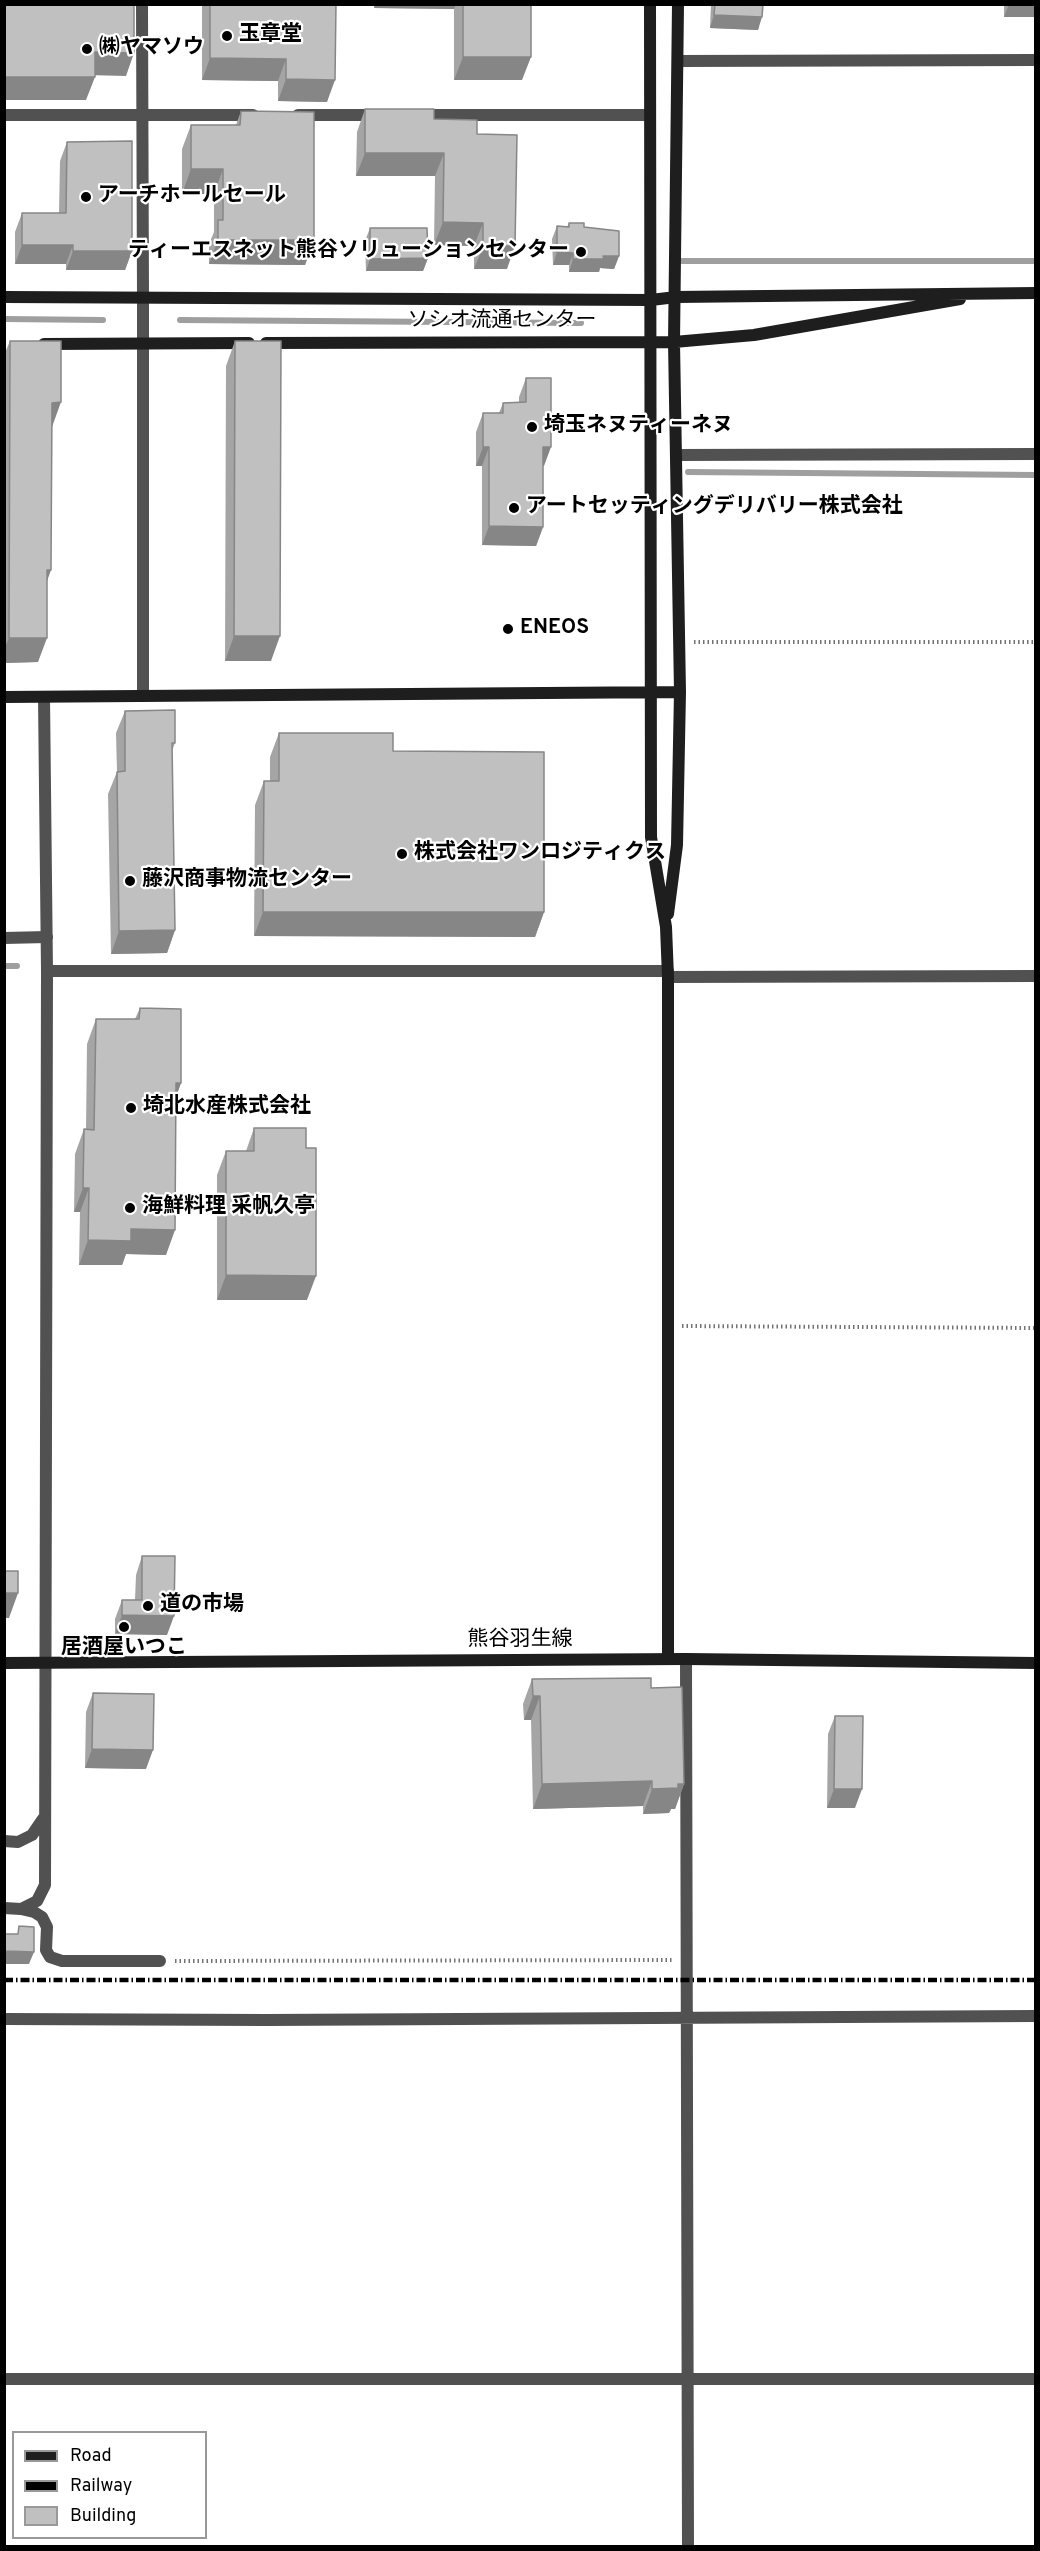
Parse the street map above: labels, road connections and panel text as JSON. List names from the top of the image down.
{
  "streets": {
    "street": ["ソシオ流通センター", "熊谷羽生線"]
  },
  "places": [
    "玉章堂",
    "㈱ヤマソウ",
    "アーチホールセール",
    "ティーエスネット熊谷ソリューションセンター",
    "埼玉ネヌティーネヌ",
    "アートセッティングデリバリー株式会社",
    "ENEOS",
    "株式会社ワンロジティクス",
    "藤沢商事物流センター",
    "埼北水産株式会社",
    "海鮮料理 采帆久亭",
    "道の市場",
    "居酒屋いつこ"
  ],
  "legend": ["Road", "Railway", "Building"]
}
